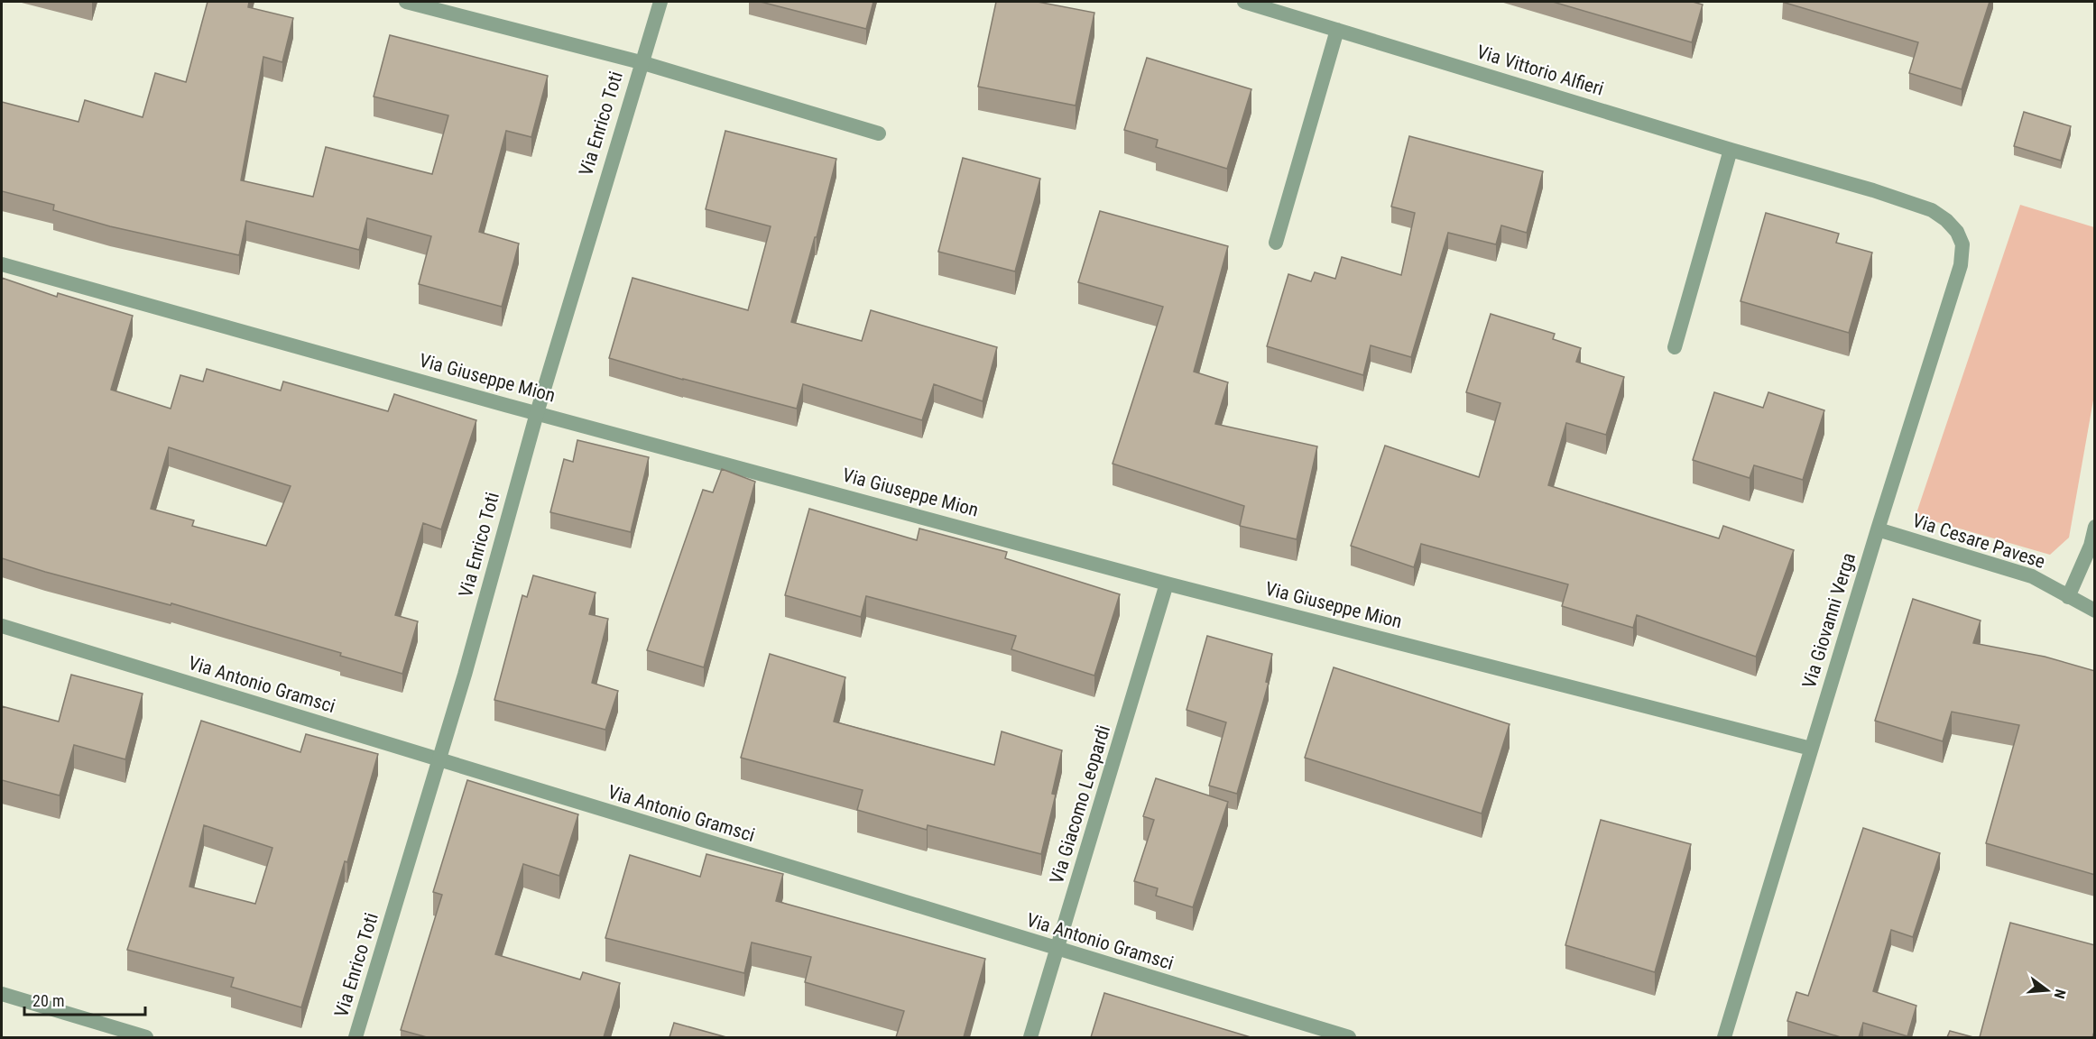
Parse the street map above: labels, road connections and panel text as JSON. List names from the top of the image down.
{
  "streets": {
    "street": [
      "Via Vittorio Alfieri",
      "Via Enrico Toti",
      "Via Giuseppe Mion",
      "Via Cesare Pavese",
      "Via Giovanni Verga",
      "Via Antonio Gramsci",
      "Via Giacomo Leopardi"
    ]
  },
  "crossings": [
    ["Via Vittorio Alfieri", "Via Giovanni Verga"],
    ["Via Enrico Toti", "Via Giuseppe Mion"],
    ["Via Enrico Toti", "Via Antonio Gramsci"],
    ["Via Giuseppe Mion", "Via Giovanni Verga"],
    ["Via Giuseppe Mion", "Via Giacomo Leopardi"],
    ["Via Cesare Pavese", "Via Giovanni Verga"],
    ["Via Antonio Gramsci", "Via Giacomo Leopardi"]
  ],
  "scale_bar": "20 m",
  "north": "right"
}
